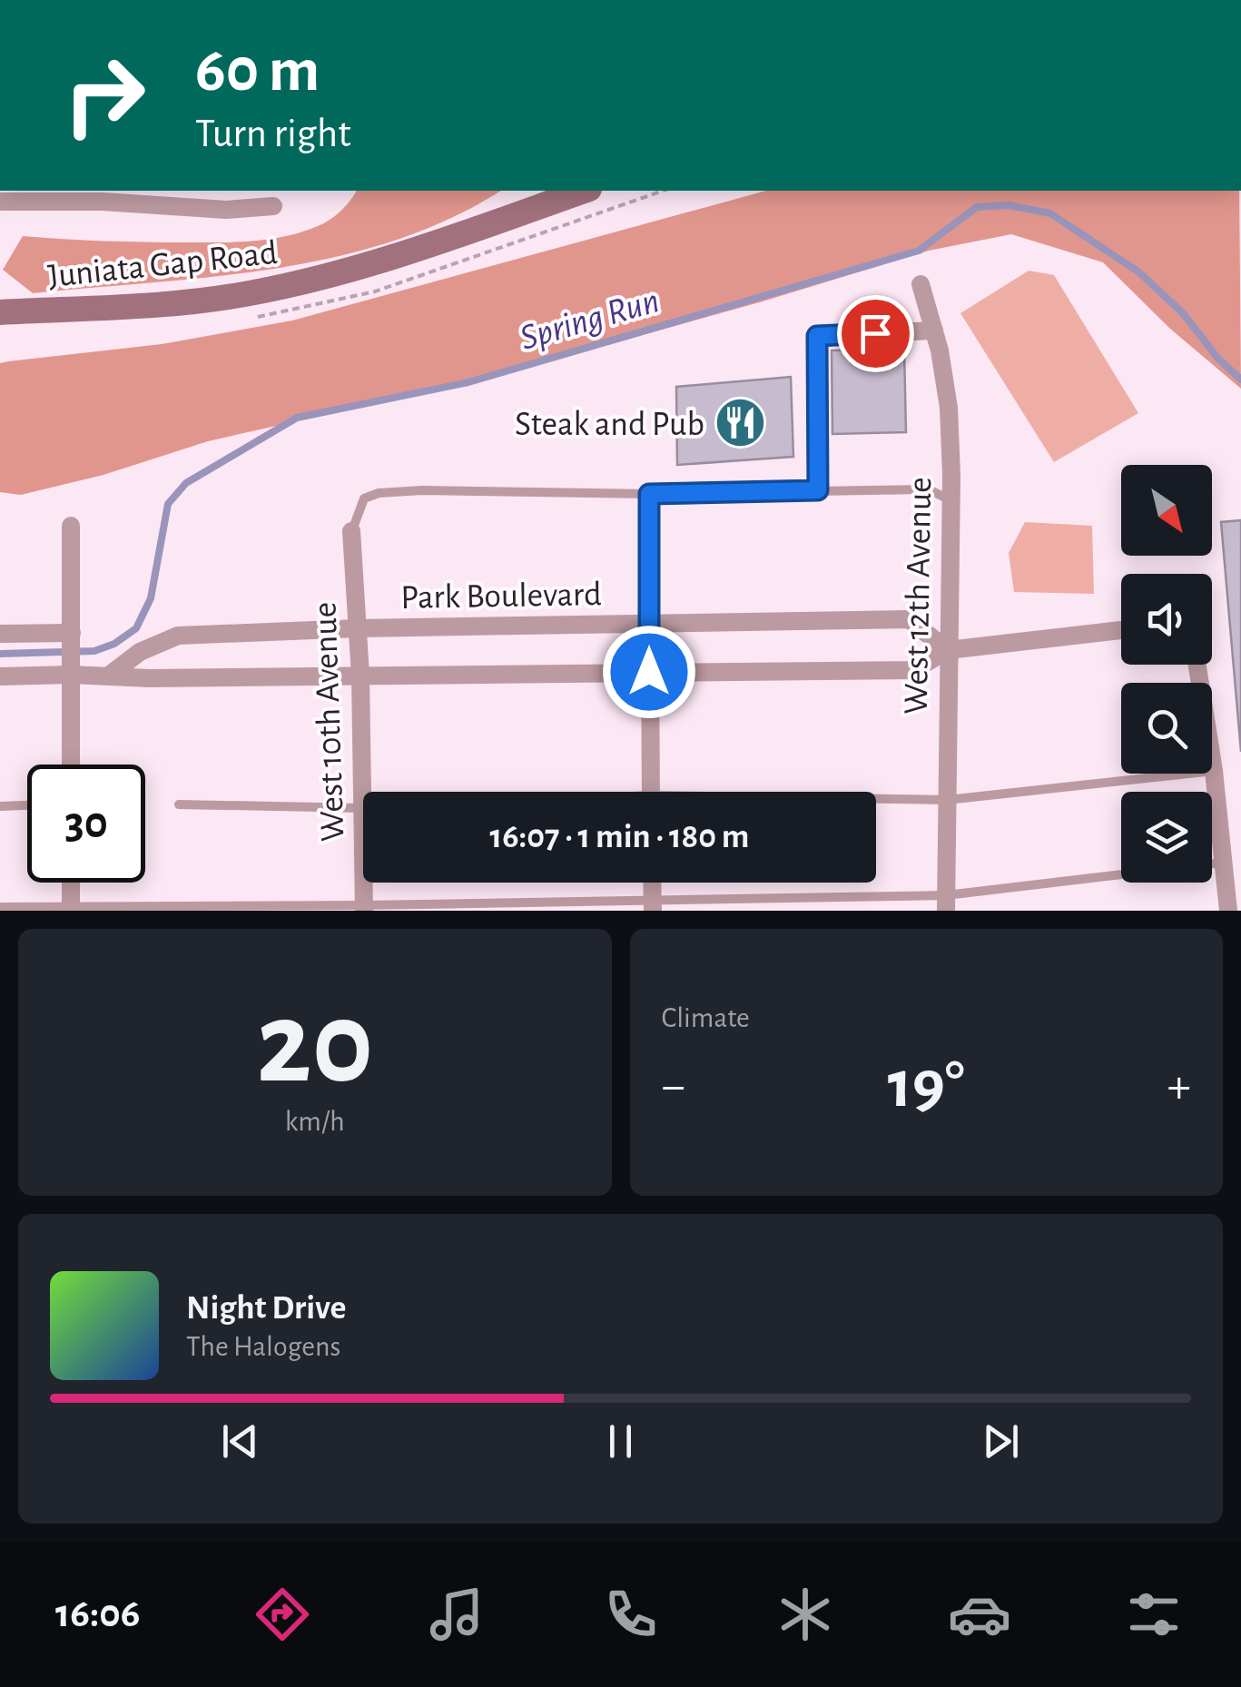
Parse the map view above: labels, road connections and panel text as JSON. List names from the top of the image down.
{
  "streets": {
    "main road": ["Juniata Gap Road"],
    "street": ["Park Boulevard", "West 12th Avenue", "West 10th Avenue"]
  },
  "crossings": [
    ["Park Boulevard", "West 12th Avenue"],
    ["Park Boulevard", "West 10th Avenue"]
  ],
  "water": ["Spring Run"],
  "places": {
    "restaurant": ["Steak and Pub"]
  },
  "north": "bottom right",
  "page": {
    "turn": ["60 m", "Turn right"],
    "limit": "30",
    "trip": "16:07 · 1 min · 180 m",
    "tile": [
      ["20", "km/h"],
      "Climate"
    ],
    "heat": ["−", "19°", "+"],
    "song": ["Night Drive", "The Halogens"],
    "tabs": "16:06"
  }
}
